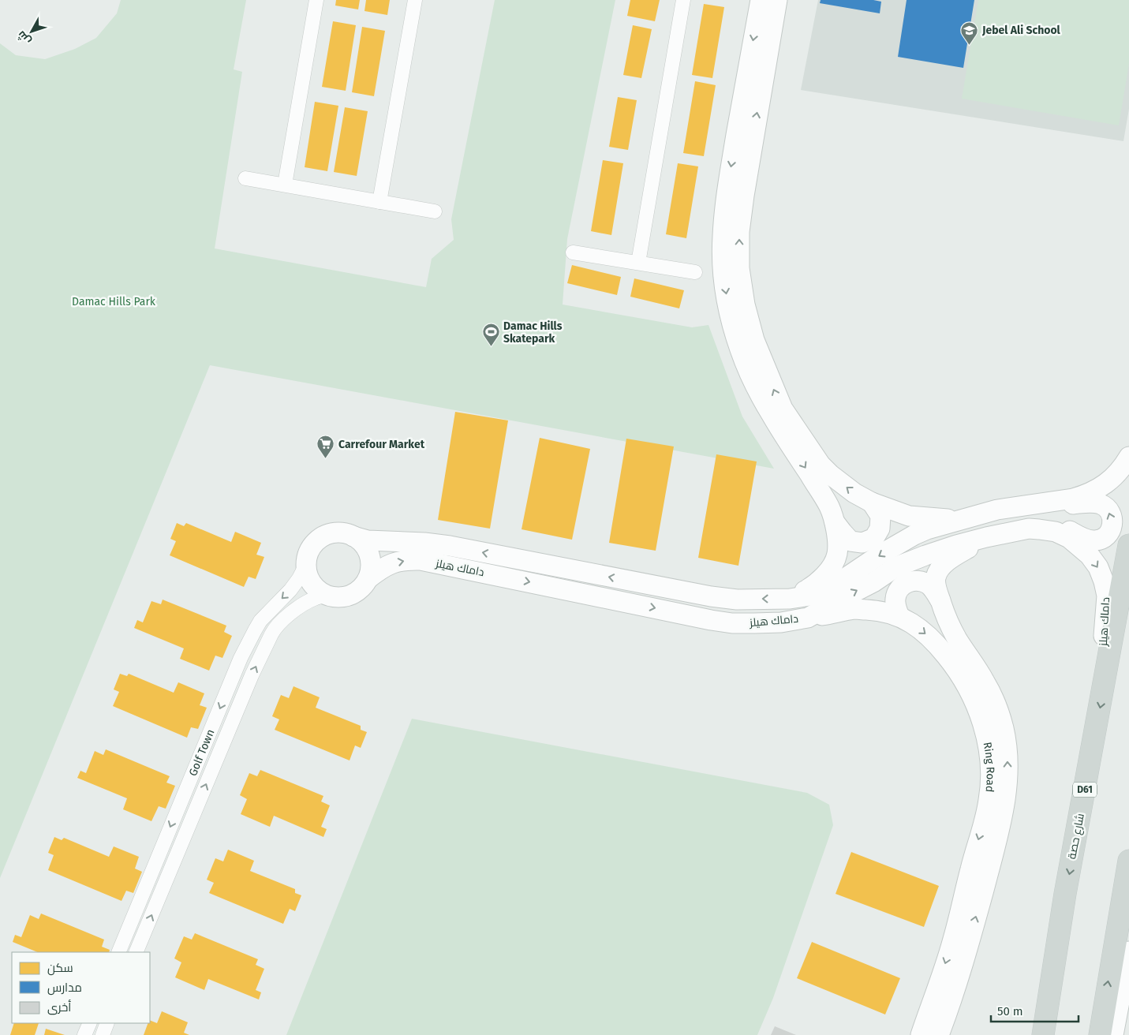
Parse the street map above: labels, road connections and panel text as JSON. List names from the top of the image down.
{
  "streets": {
    "main road": ["D61", "شارع حصة"],
    "street": ["داماك هيلز", "Golf Town", "Ring Road"]
  },
  "crossings": [
    ["داماك هيلز", "Golf Town"],
    ["داماك هيلز", "Ring Road"],
    ["داماك هيلز", "شارع حصة"]
  ],
  "parks": ["Damac Hills Park"],
  "places": {
    "school or university": ["Jebel Ali School"],
    "sports": ["Damac Hills Skatepark"],
    "supermarket": ["Carrefour Market"]
  },
  "legend": ["سكن", "مدارس", "أخرى"],
  "scale_bar": "50 m",
  "north": "bottom left"
}
